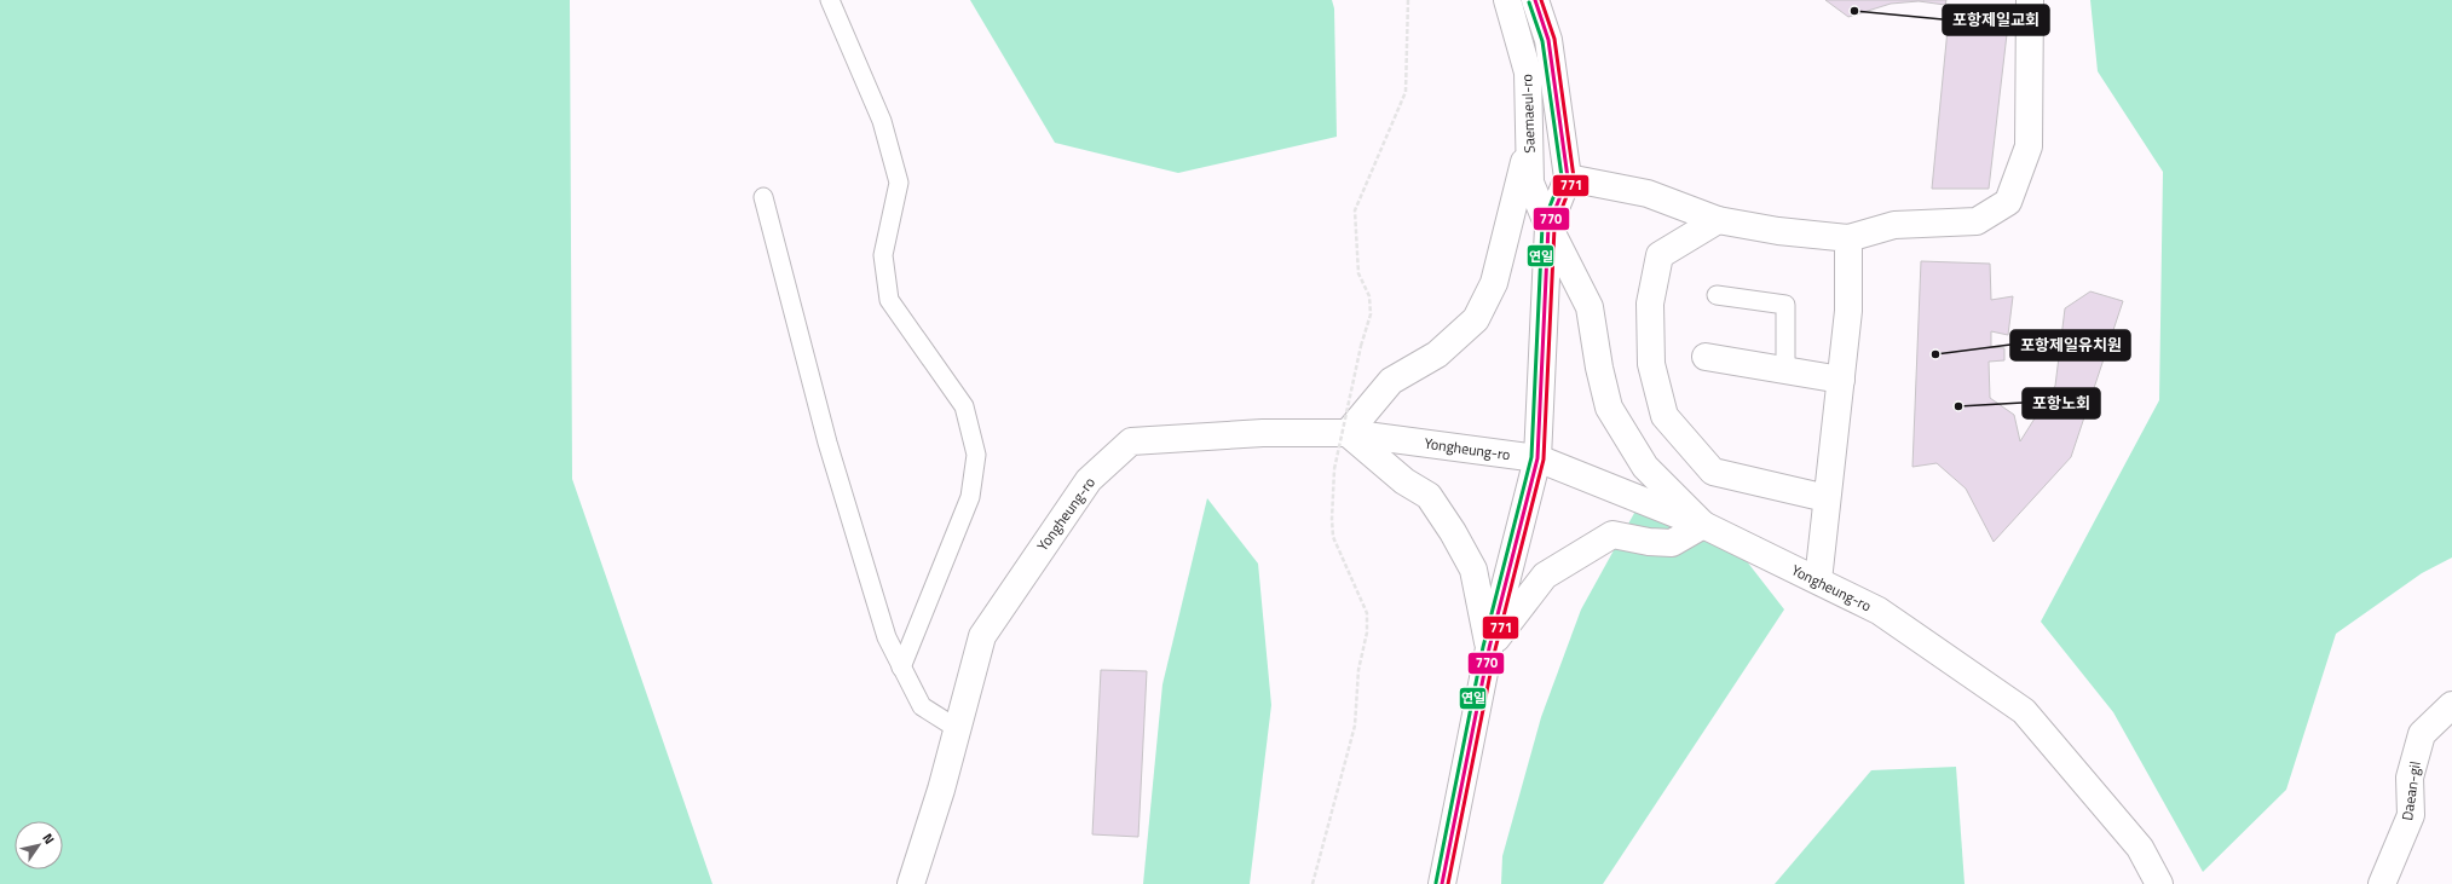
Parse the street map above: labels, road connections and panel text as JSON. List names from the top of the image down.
{
  "streets": {
    "main road": ["Saemaeul-ro", "Yongheung-ro", "Daean-gil"]
  },
  "crossings": [
    ["Saemaeul-ro", "Yongheung-ro"]
  ],
  "places": ["포항제일교회", "포항제일유치원", "포항노회"],
  "lines": ["transit line 770", "transit line 771", "transit line 연일"],
  "north": "top right"
}
